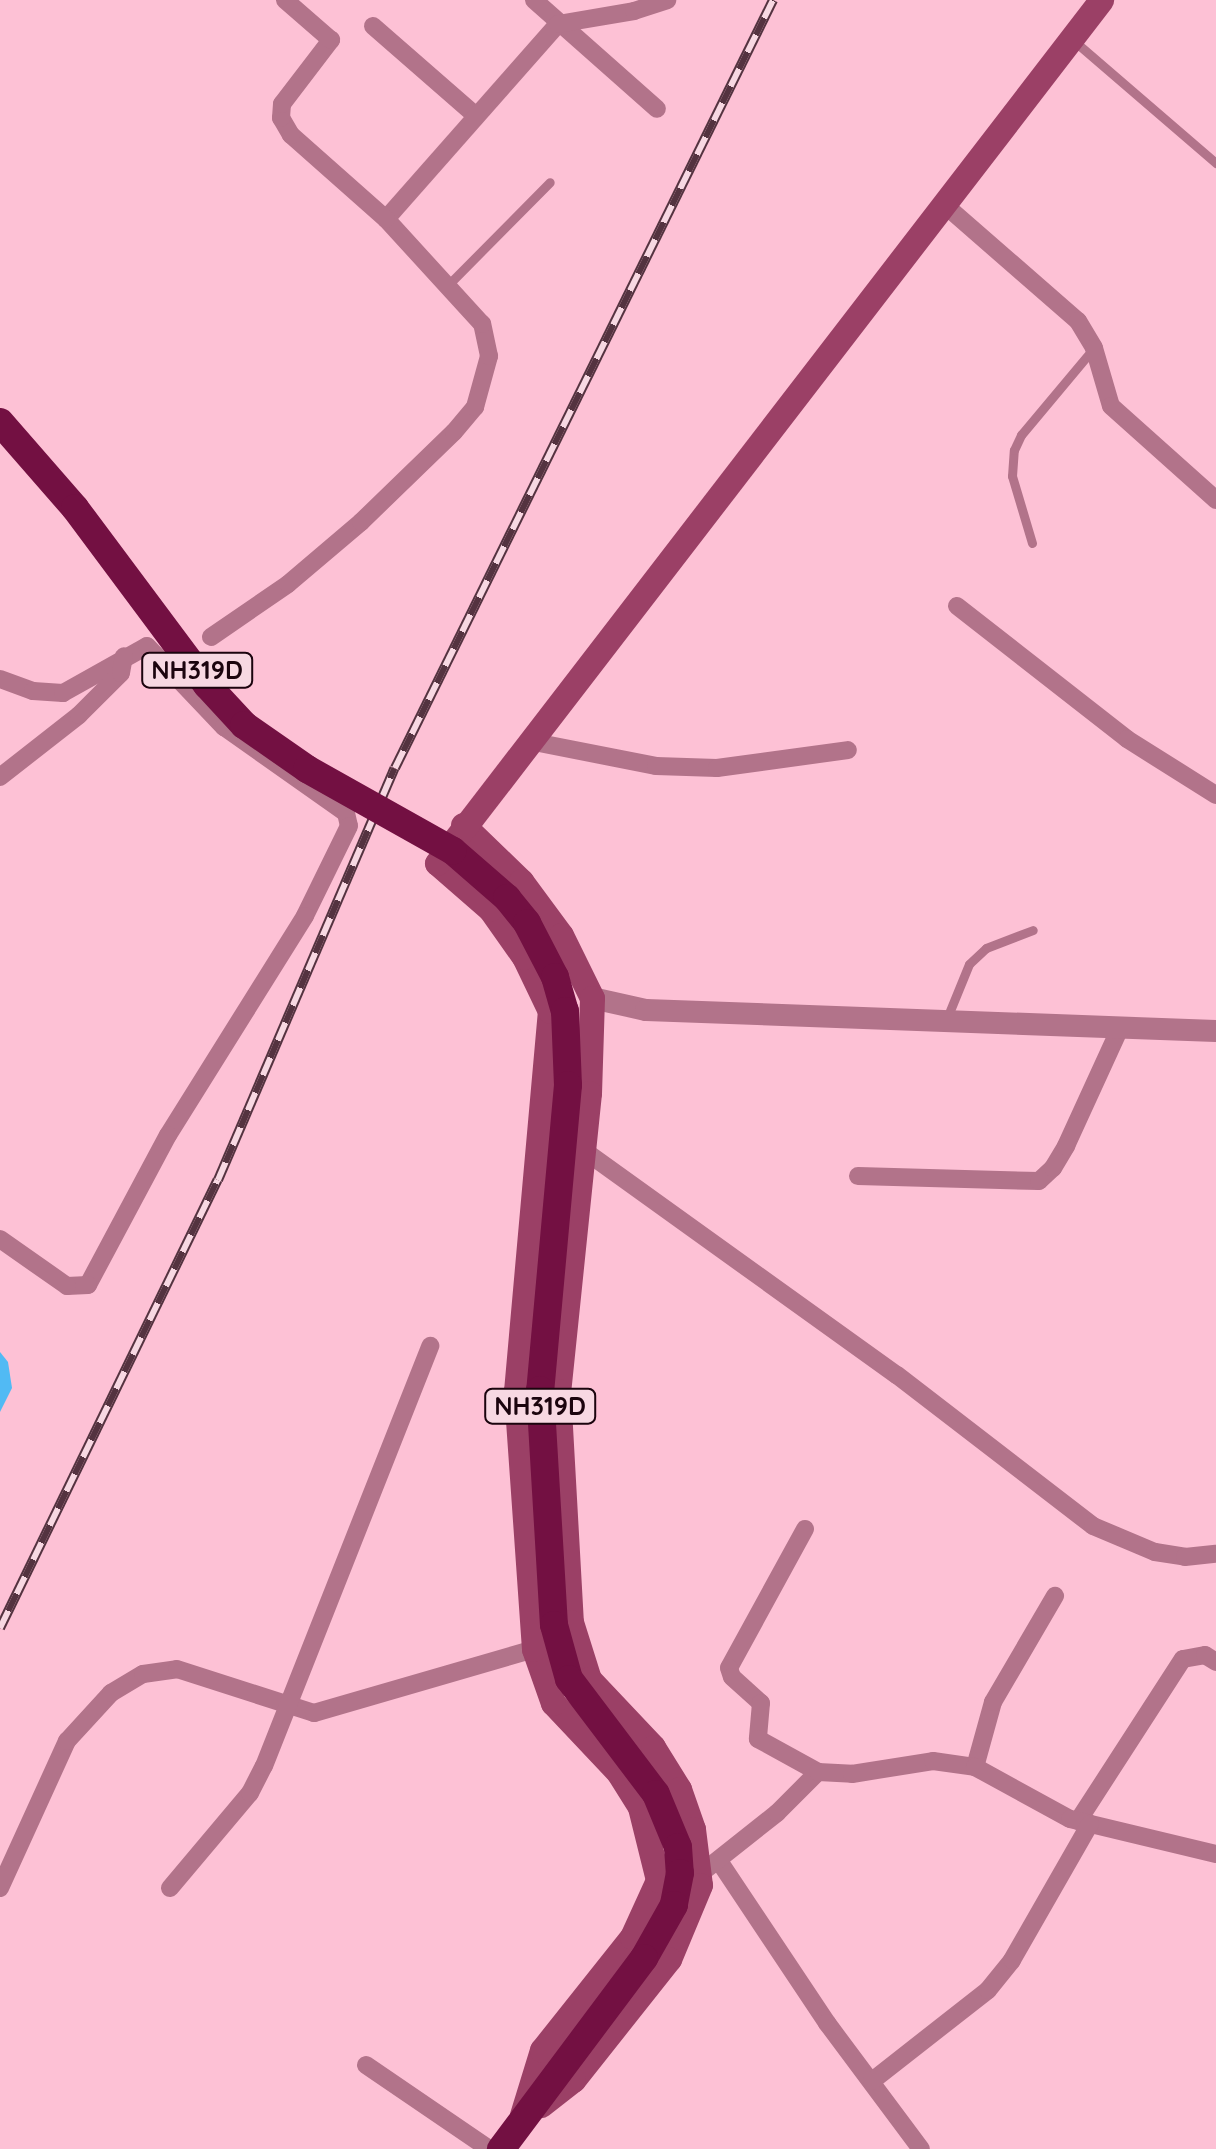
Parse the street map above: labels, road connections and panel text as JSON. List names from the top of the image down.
{
  "streets": {
    "highway": ["NH319D"]
  }
}
